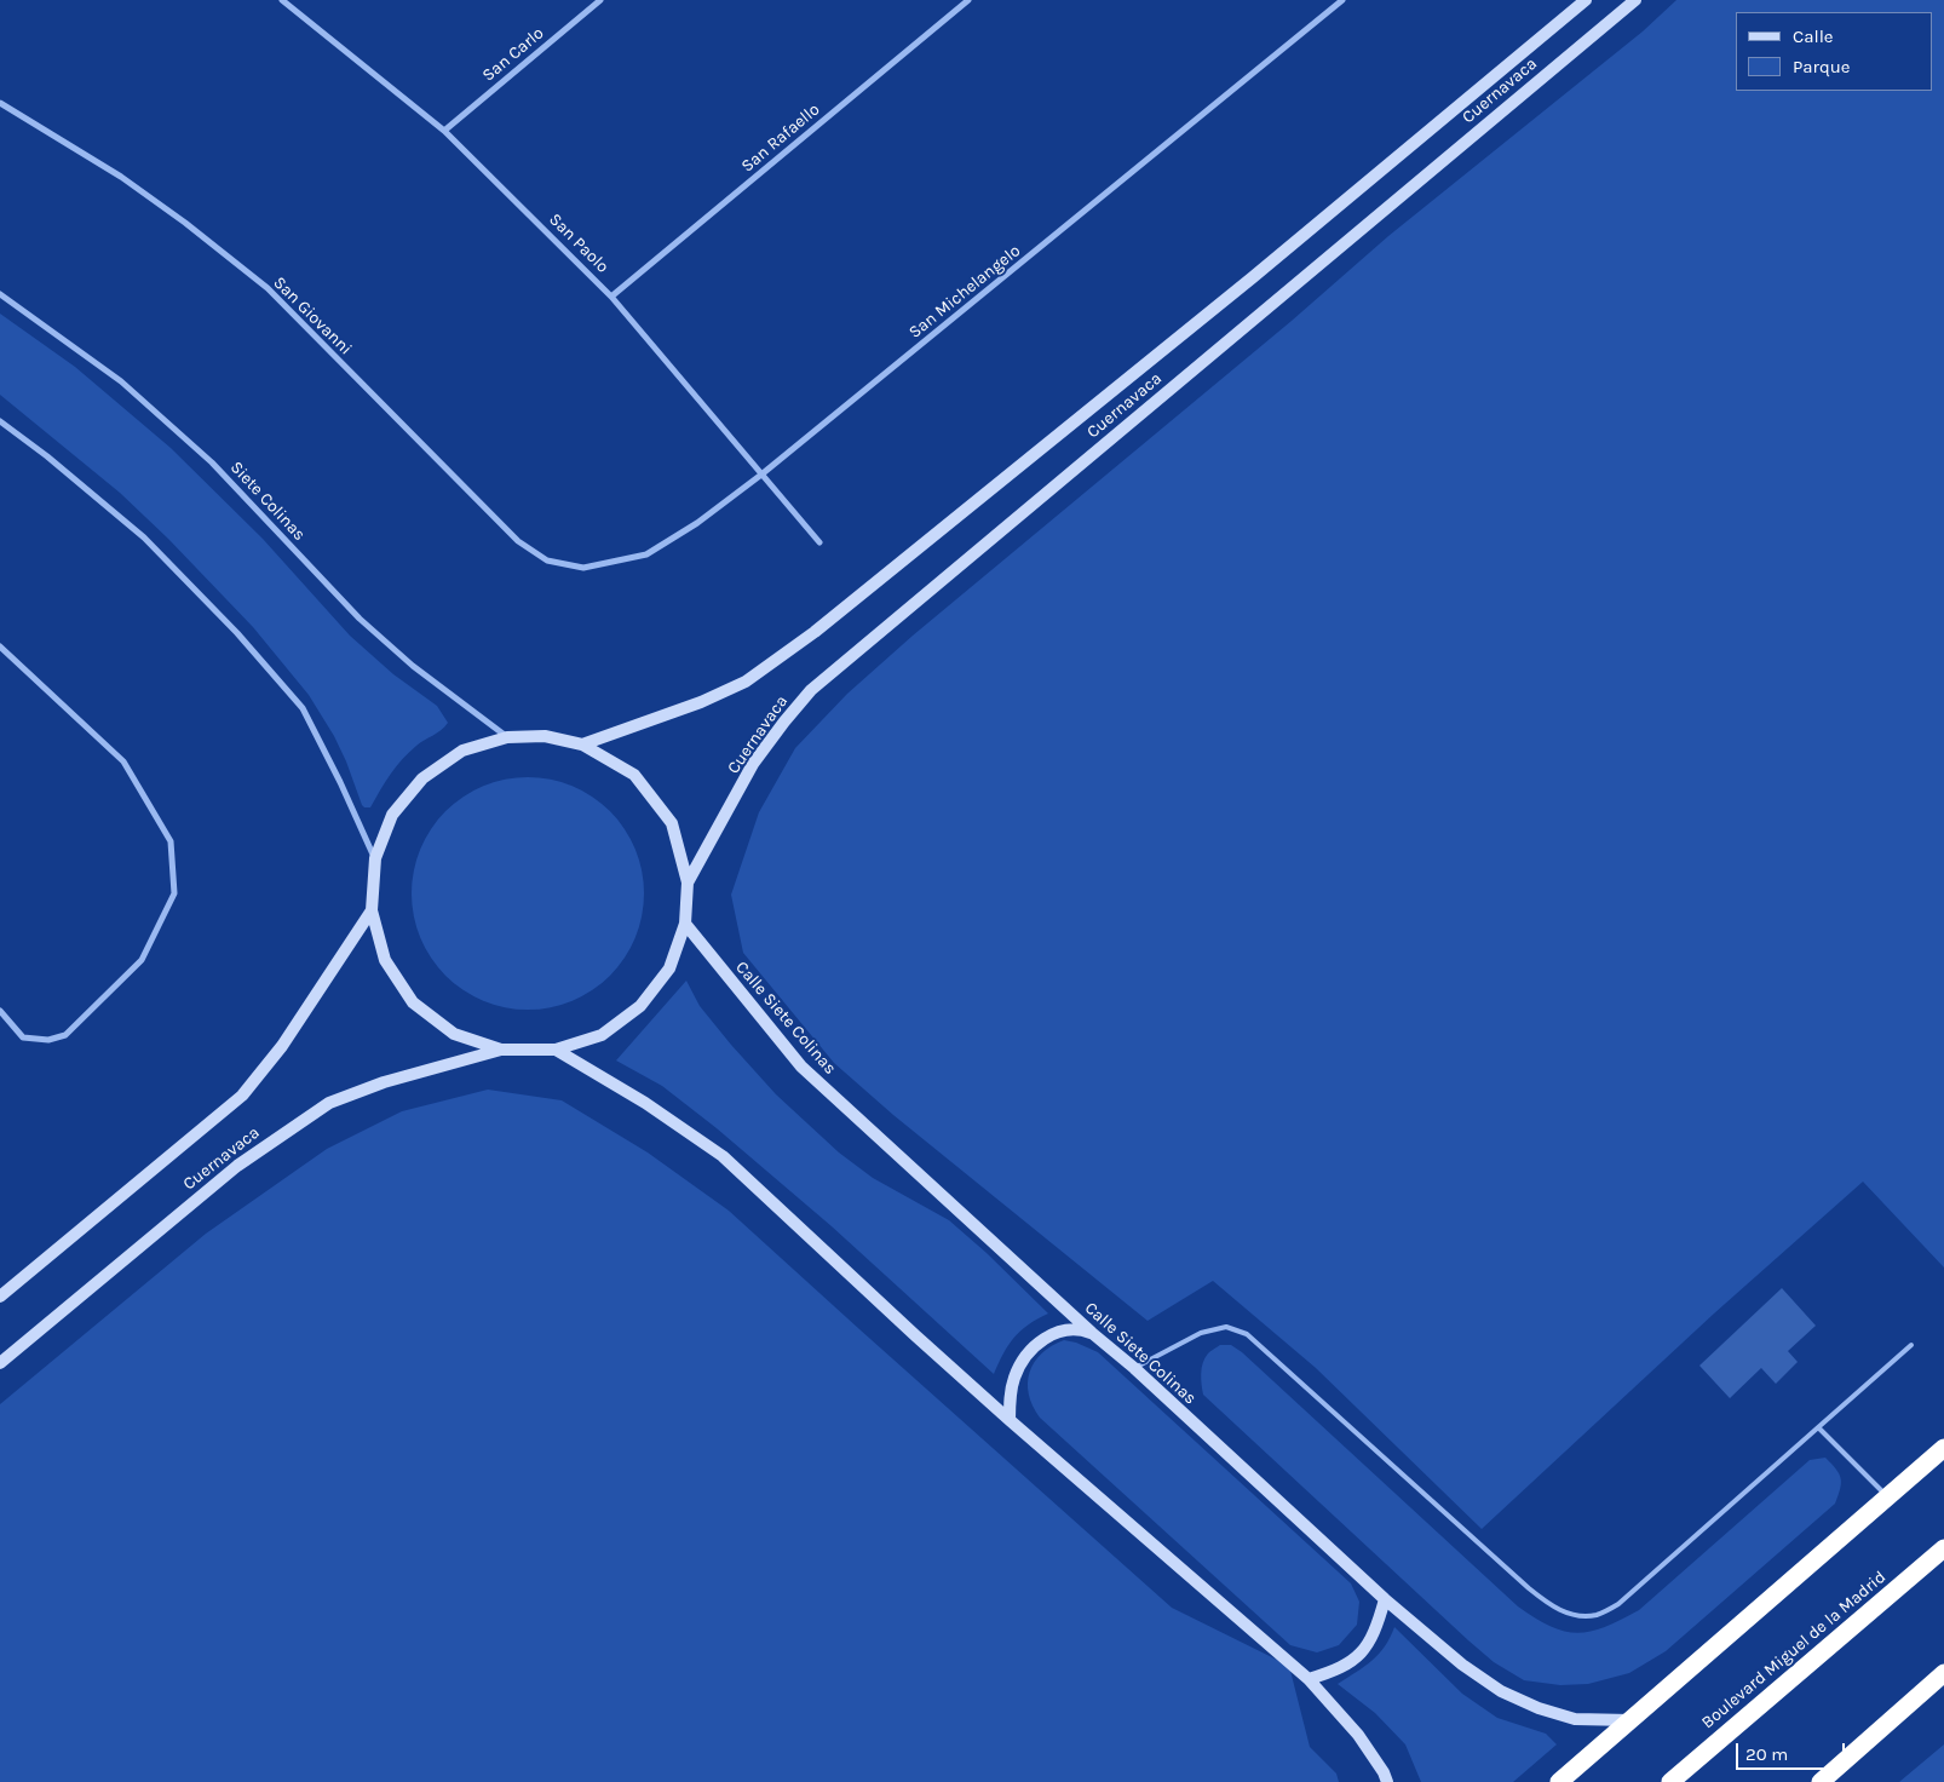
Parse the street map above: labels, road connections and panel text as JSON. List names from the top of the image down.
{
  "streets": {
    "highway": ["Boulevard Miguel de la Madrid"],
    "street": [
      "San Carlo",
      "Cuernavaca",
      "San Rafaello",
      "San Paolo",
      "San Michelangelo",
      "San Giovanni",
      "Siete Colinas",
      "Calle Siete Colinas"
    ]
  },
  "crossings": [
    ["San Carlo", "San Paolo"],
    ["San Rafaello", "San Paolo"],
    ["San Paolo", "San Michelangelo"],
    ["San Michelangelo", "San Giovanni"]
  ],
  "legend": ["Calle", "Parque"],
  "scale_bar": "20 m"
}
